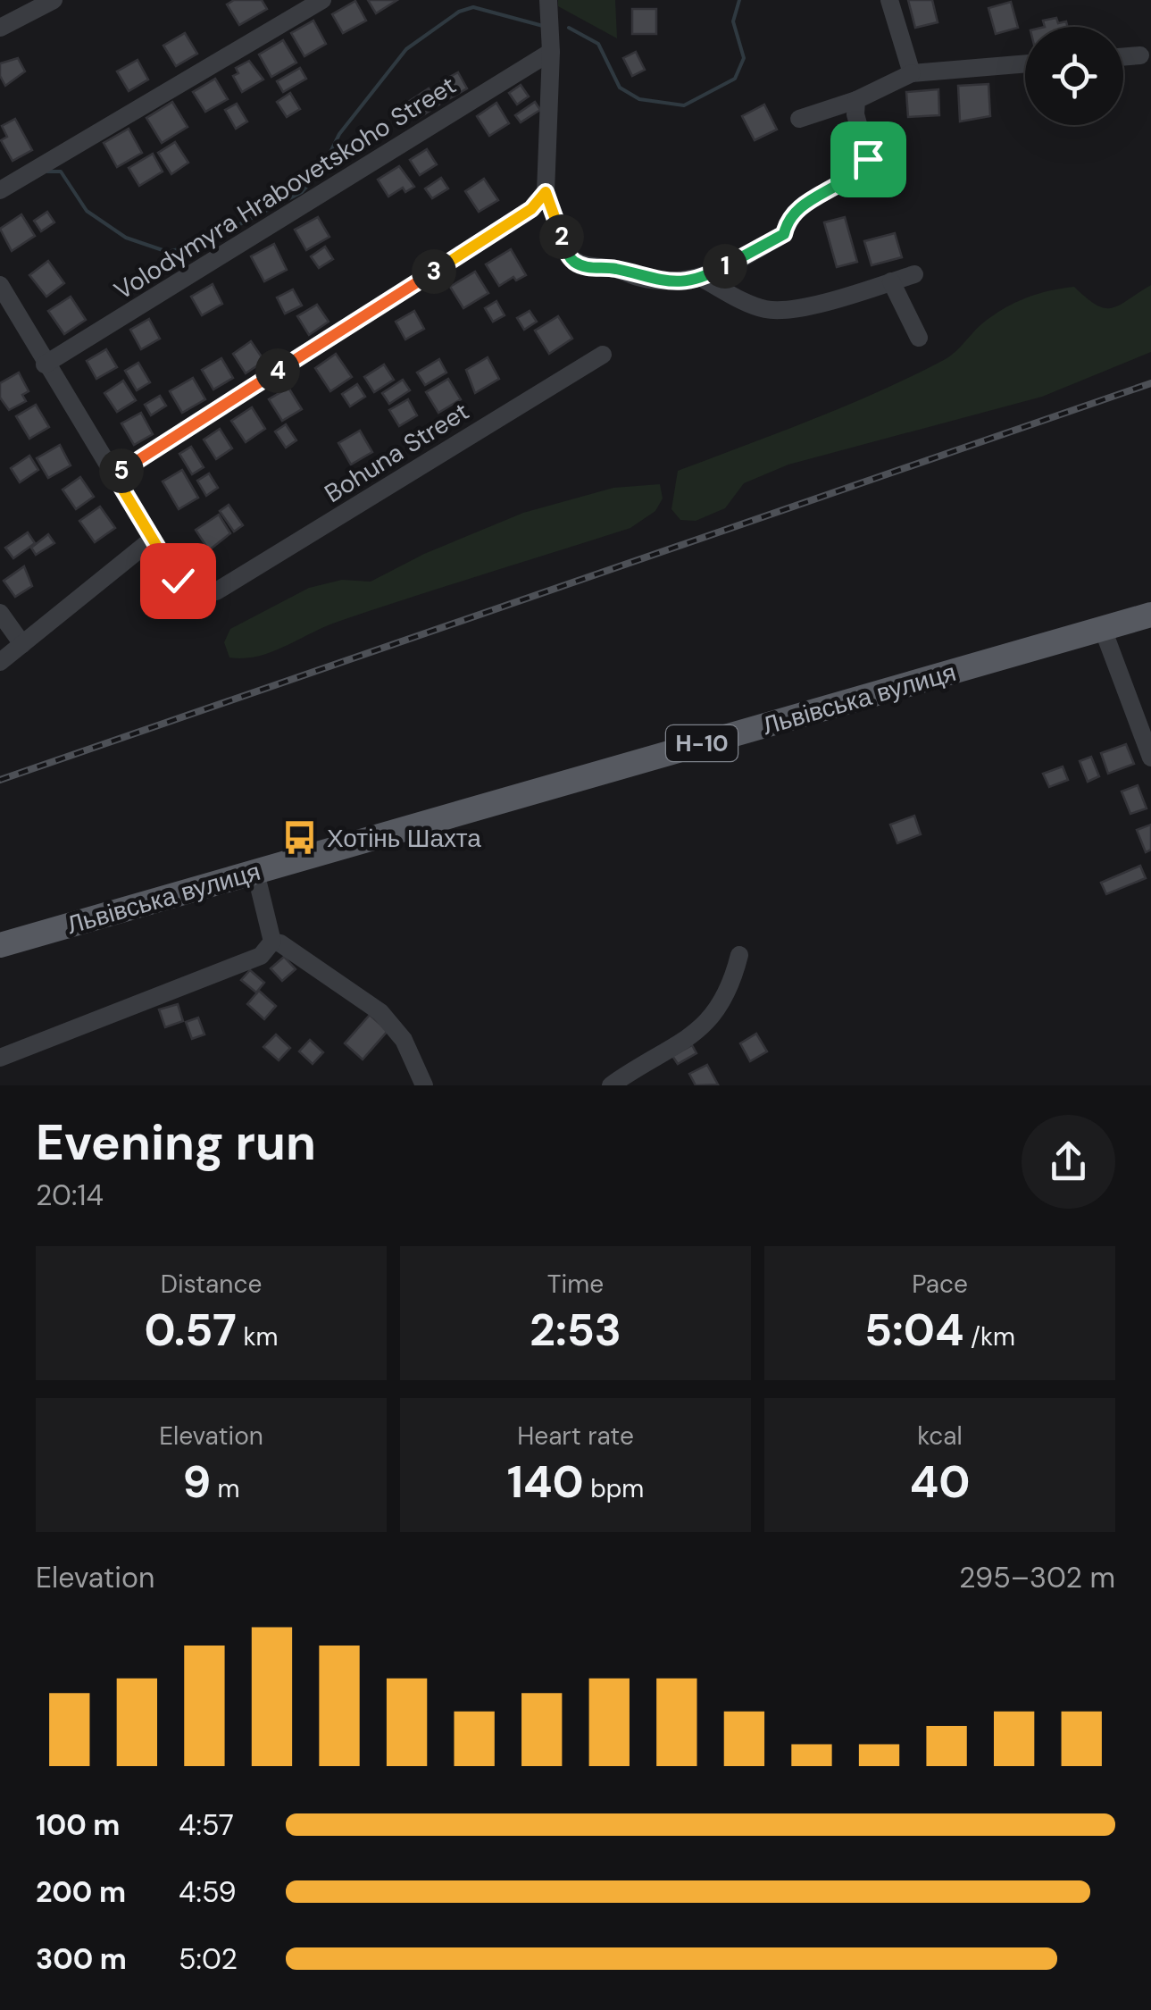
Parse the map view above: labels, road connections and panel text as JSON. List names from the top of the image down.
{
  "streets": {
    "main road": ["Львівська вулиця", "Н-10"],
    "street": ["Volodymyra Hrabovetskoho Street", "Bohuna Street"]
  },
  "places": {
    "bus stop": ["Хотінь Шахта"]
  },
  "page": {
    "pins": [
      "2",
      "1",
      "3",
      "4",
      "5"
    ],
    "heading": ["Evening run", "20:14"],
    "stats": [
      ["Distance", "0.57 km"],
      ["Time", "2:53"],
      ["Pace", "5:04 /km"],
      ["Elevation", "9 m"],
      ["Heart rate", "140 bpm"],
      ["kcal", "40"]
    ],
    "chart": ["Elevation", "295–302 m"],
    "list": [
      {
        "name": "100 m",
        "note": "4:57"
      },
      {
        "name": "200 m",
        "note": "4:59"
      },
      {
        "name": "300 m",
        "note": "5:02"
      }
    ]
  }
}
